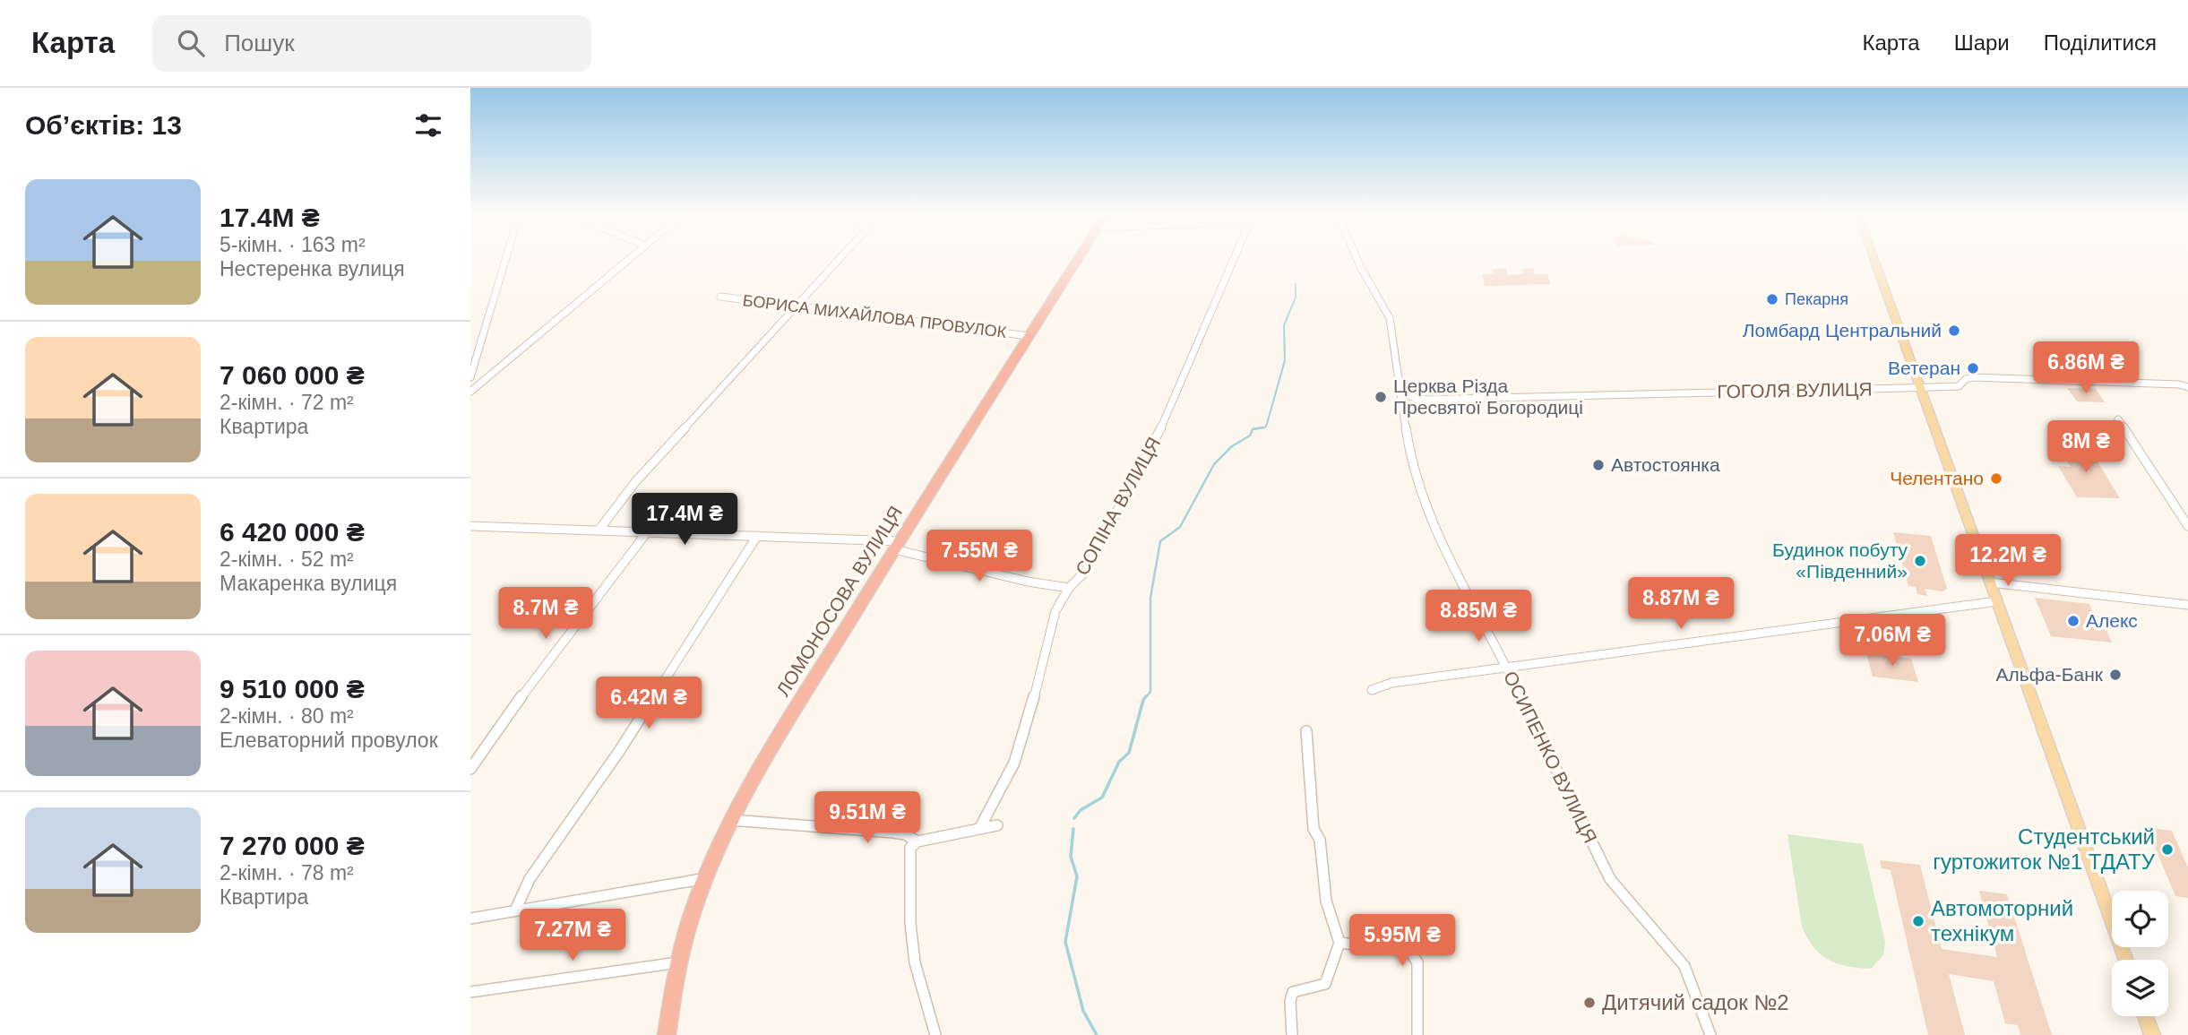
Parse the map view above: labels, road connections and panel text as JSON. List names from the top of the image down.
{
  "streets": {
    "highway": ["ЛОМОНОСОВА ВУЛИЦЯ"],
    "street": [
      "БОРИСА МИХАЙЛОВА ПРОВУЛОК",
      "ГОГОЛЯ ВУЛИЦЯ",
      "СОПІНА ВУЛИЦЯ",
      "ОСИПЕНКО ВУЛИЦЯ"
    ]
  },
  "crossings": [
    ["БОРИСА МИХАЙЛОВА ПРОВУЛОК", "ЛОМОНОСОВА ВУЛИЦЯ"],
    ["ГОГОЛЯ ВУЛИЦЯ", "ОСИПЕНКО ВУЛИЦЯ"]
  ],
  "places": [
    "Пекарня",
    "Ломбард Центральний",
    "Ветеран",
    "Церква Різда Пресвятої Богородиці",
    "Автостоянка",
    "Челентано",
    "Будинок побуту «Південний»",
    "Алекс",
    "Альфа-Банк",
    "Студентський гуртожиток №1 ТДАТУ",
    "Автомоторний технікум",
    "Дитячий садок №2"
  ],
  "page": {
    "header": "Карта",
    "search": "Пошук",
    "nav": ["Карта", "Шари", "Поділитися"],
    "heading": "Об’єктів: 13",
    "list": [
      {
        "name": "17.4M ₴",
        "note": "5-кімн. · 163 m² · Нестеренка вулиця"
      },
      {
        "name": "7 060 000 ₴",
        "note": "2-кімн. · 72 m² · Квартира"
      },
      {
        "name": "6 420 000 ₴",
        "note": "2-кімн. · 52 m² · Макаренка вулиця"
      },
      {
        "name": "9 510 000 ₴",
        "note": "2-кімн. · 80 m² · Елеваторний провулок"
      },
      {
        "name": "7 270 000 ₴",
        "note": "2-кімн. · 78 m² · Квартира"
      }
    ],
    "price": [
      "6.86M ₴",
      "8M ₴",
      "17.4M ₴",
      "7.55M ₴",
      "12.2M ₴",
      "8.87M ₴",
      "8.7M ₴",
      "8.85M ₴",
      "7.06M ₴",
      "6.42M ₴",
      "9.51M ₴",
      "7.27M ₴",
      "5.95M ₴"
    ]
  }
}
